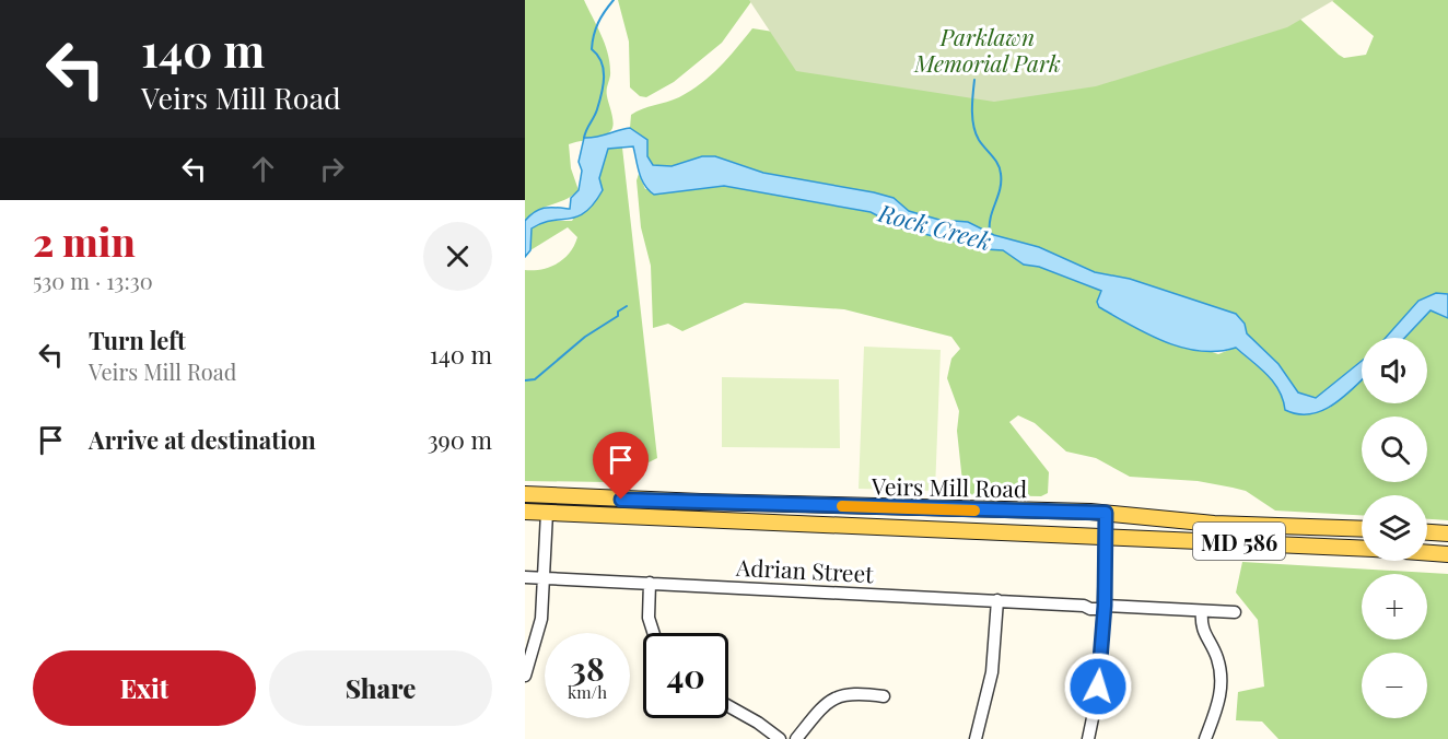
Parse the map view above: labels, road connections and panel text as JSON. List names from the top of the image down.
{
  "streets": {
    "main road": ["Veirs Mill Road", "MD 586"],
    "street": ["Adrian Street"]
  },
  "water": ["Rock Creek"],
  "parks": ["Parklawn Memorial Park"],
  "page": {
    "turn": ["140 m", "Veirs Mill Road"],
    "heading": ["2 min", "530 m · 13:30"],
    "list": [
      {
        "name": "Turn left",
        "note": "Veirs Mill Road",
        "value": "140 m"
      },
      {
        "name": "Arrive at destination",
        "value": "390 m"
      }
    ],
    "map_buttons": ["+", "−"],
    "speed": "38 km/h",
    "limit": "40",
    "buttons": ["Exit", "Share"]
  }
}
